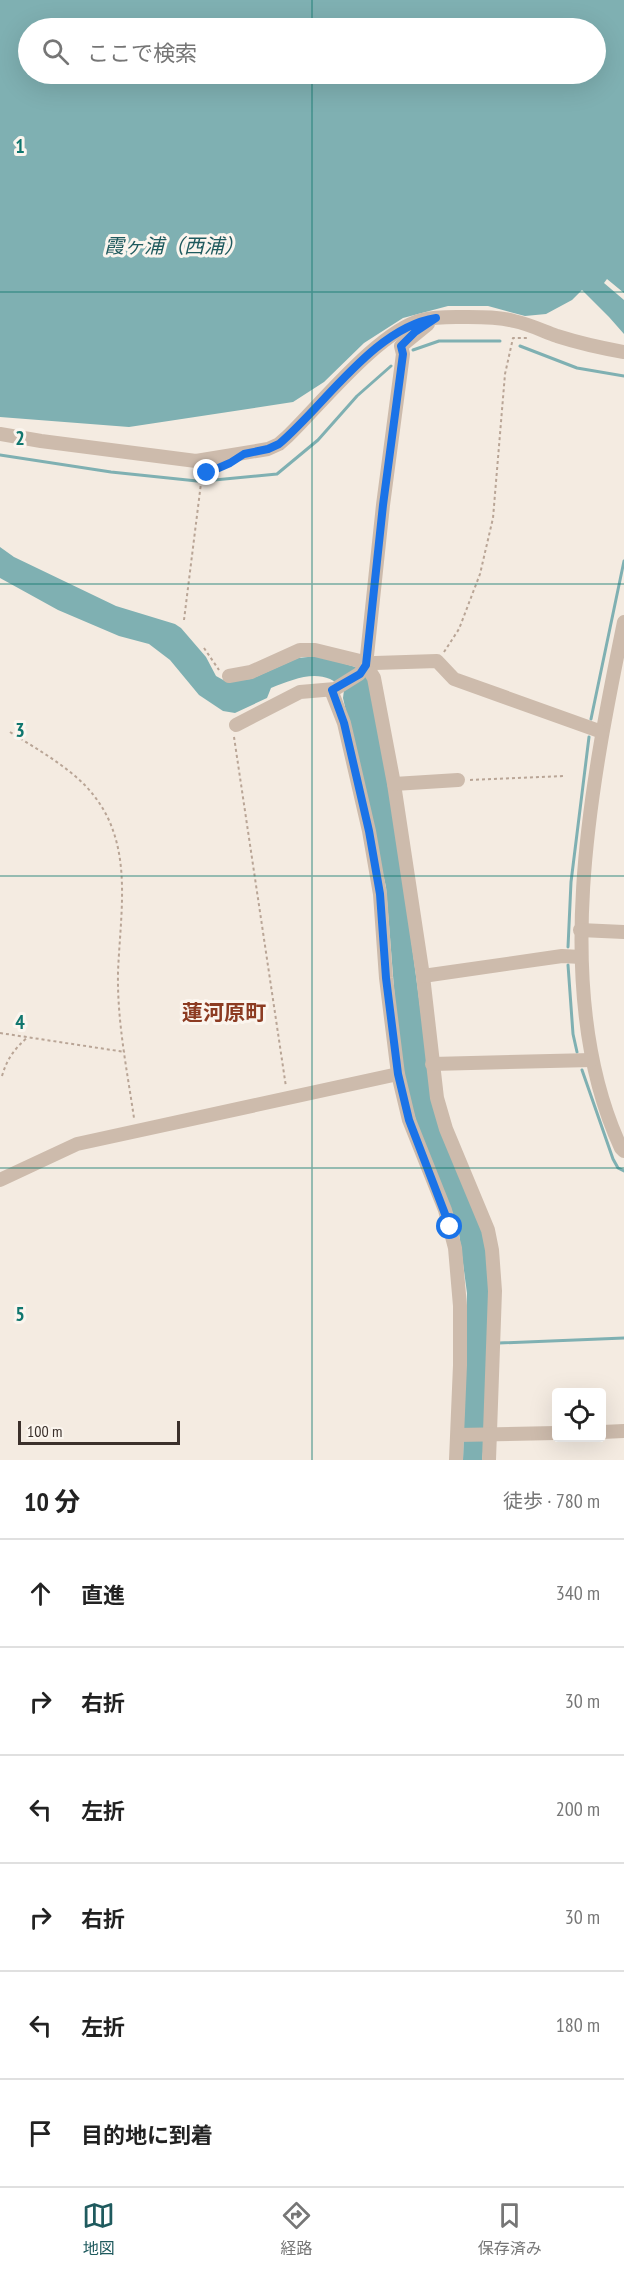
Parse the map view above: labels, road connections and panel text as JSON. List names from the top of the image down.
{
  "districts": ["蓮河原町"],
  "water": ["霞ヶ浦（西浦）"],
  "scale_bar": "100 m",
  "page": {
    "search": "ここで検索",
    "scale": "100 m",
    "heading": ["10 分", "徒歩 · 780 m"],
    "list": [
      ["直進", "340 m"],
      ["右折", "30 m"],
      ["左折", "200 m"],
      ["右折", "30 m"],
      ["左折", "180 m"],
      "目的地に到着"
    ],
    "nav": ["地図", "経路", "保存済み"]
  },
  "grid": {
    "rows": [
      "1",
      "2",
      "3",
      "4",
      "5"
    ]
  }
}
